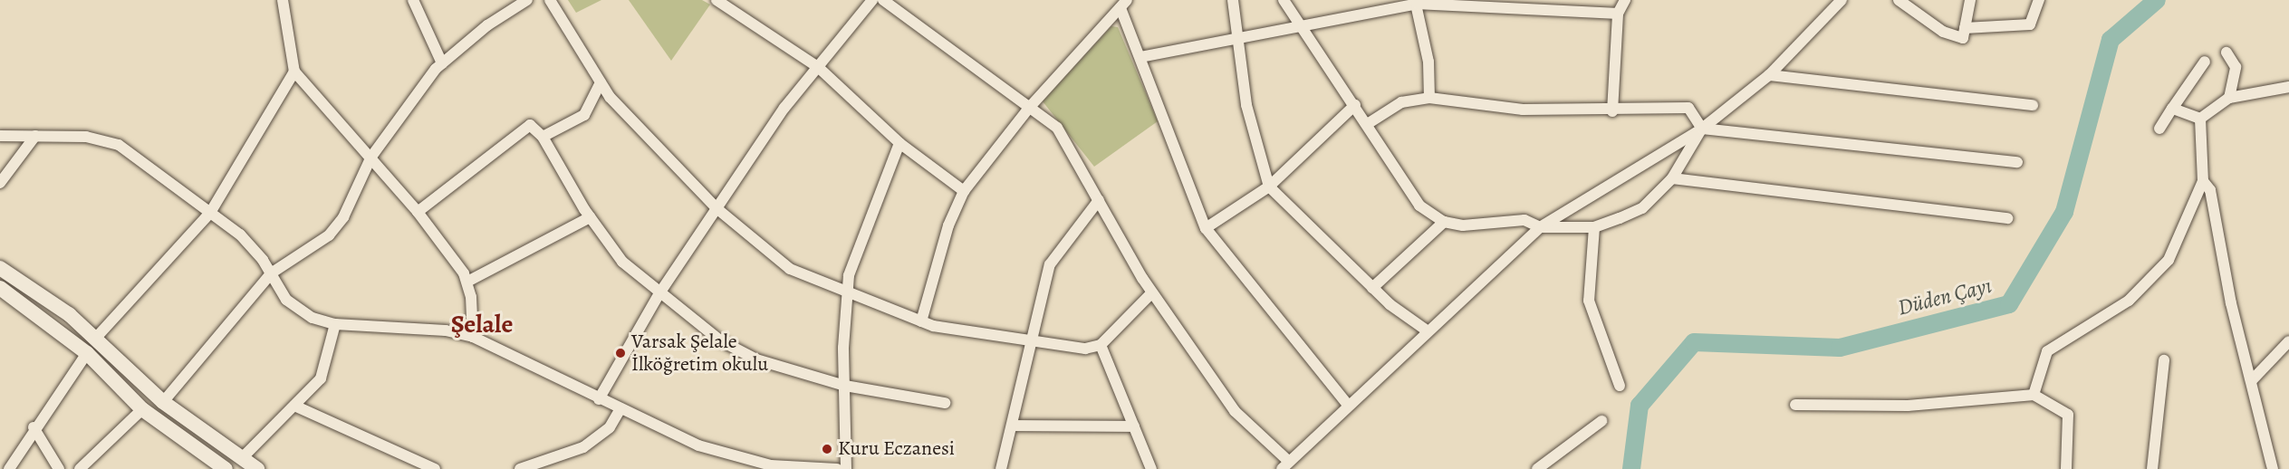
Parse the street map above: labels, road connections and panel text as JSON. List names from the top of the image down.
{
  "districts": ["Şelale"],
  "water": ["Düden Çayı"],
  "places": ["Varsak Şelale İlköğretim okulu", "Kuru Eczanesi"]
}
